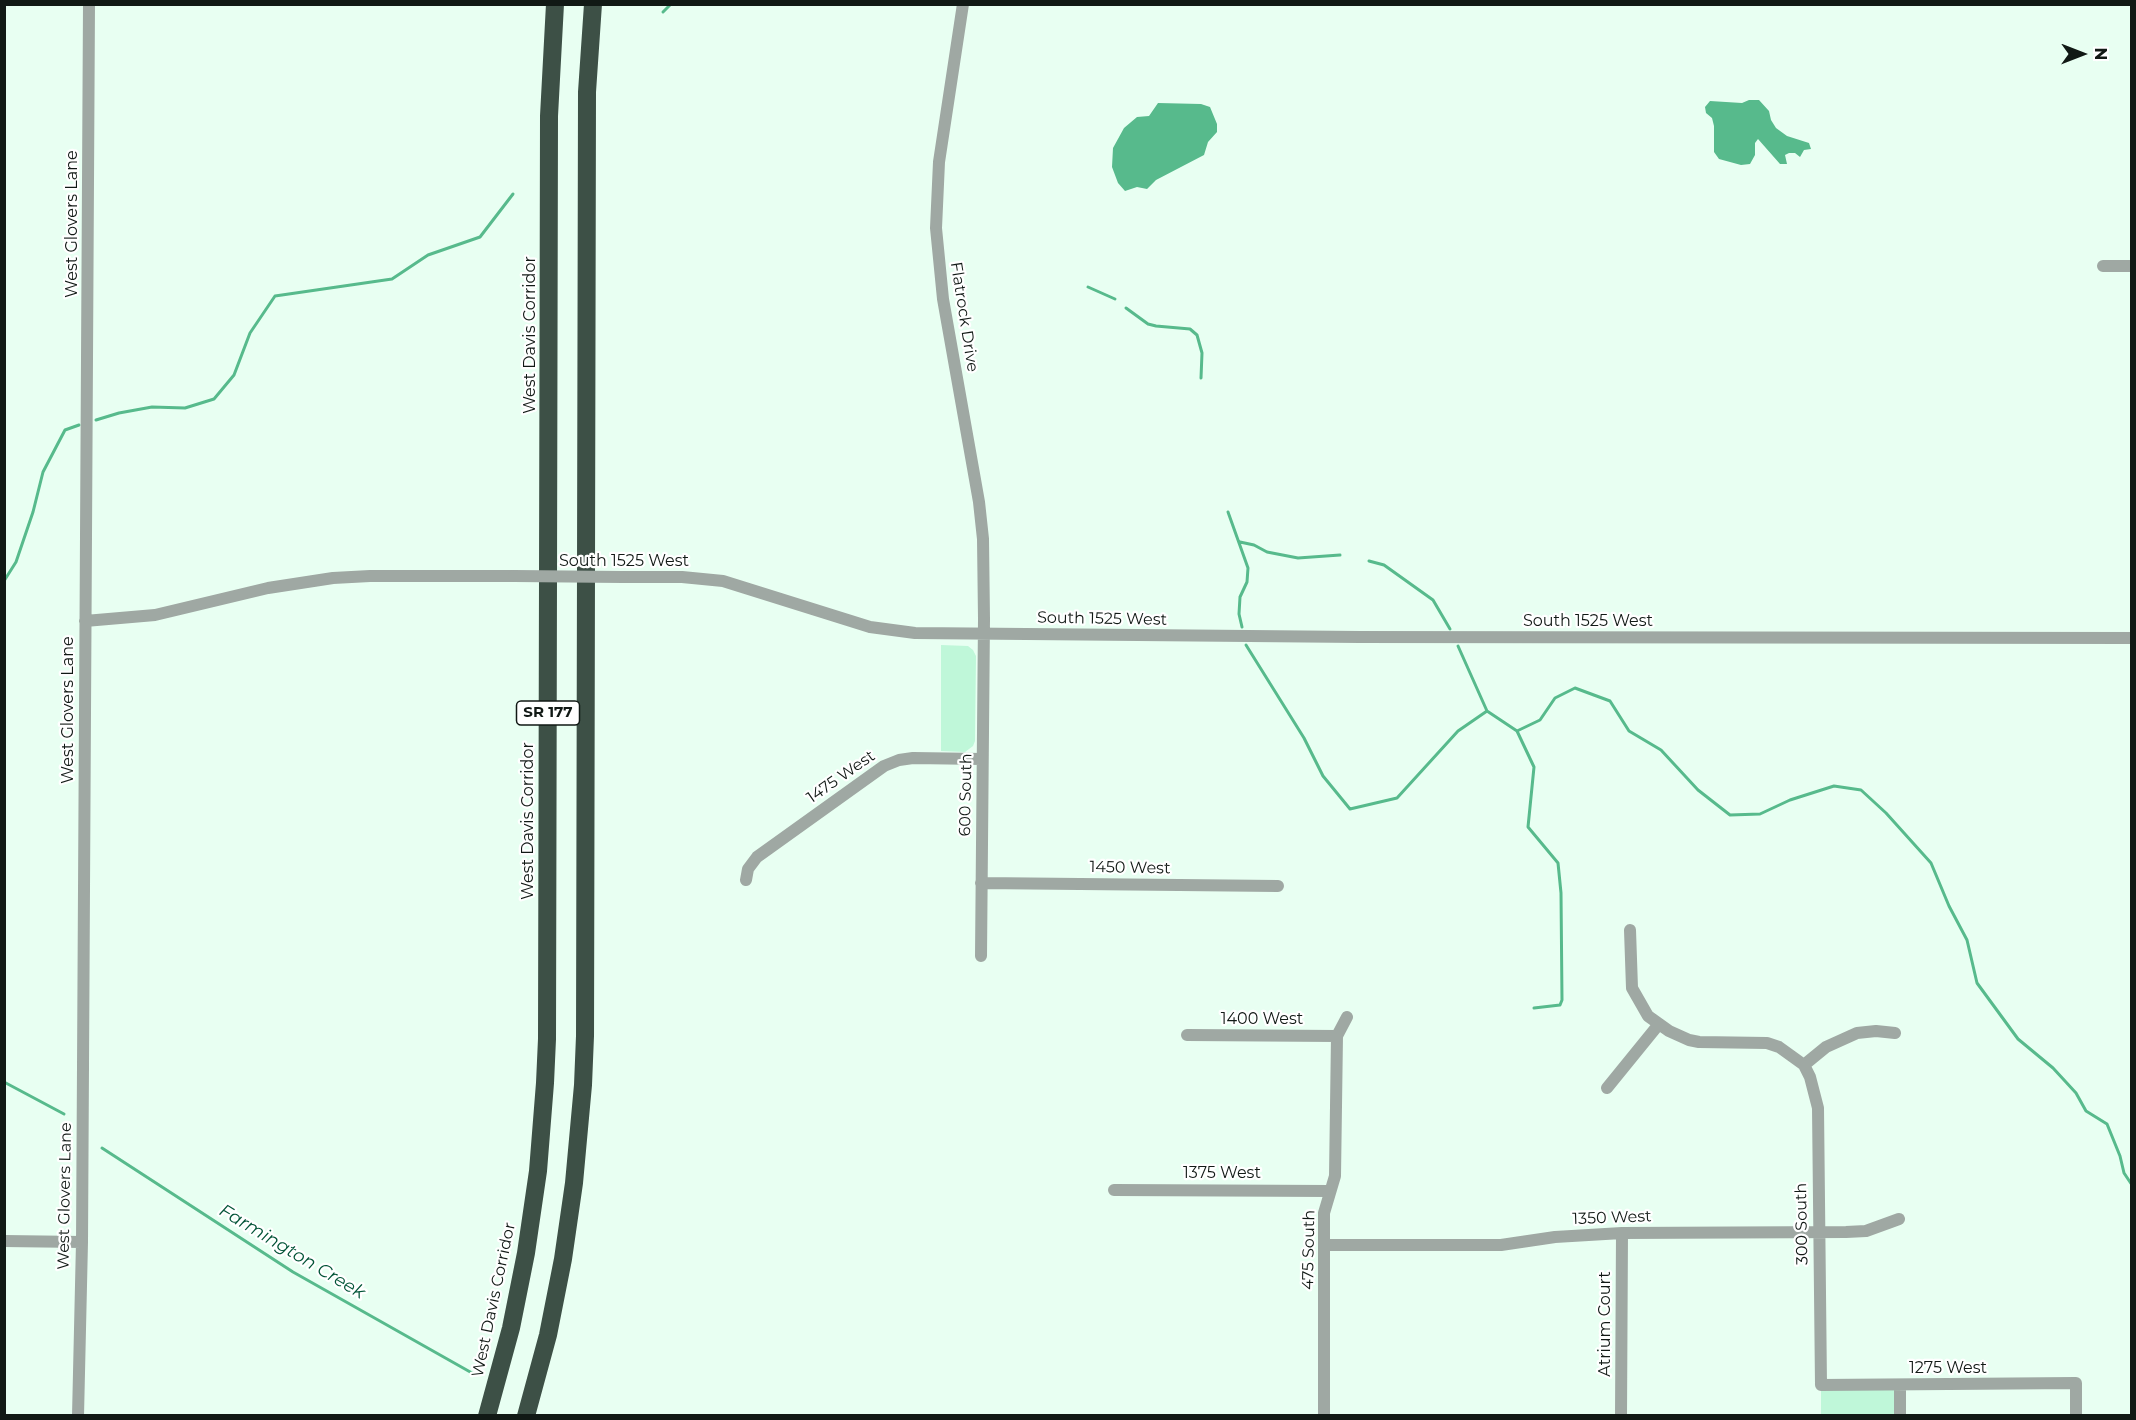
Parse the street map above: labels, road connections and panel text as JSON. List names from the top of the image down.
{
  "streets": {
    "highway": ["West Davis Corridor", "SR 177"],
    "street": [
      "West Glovers Lane",
      "Flatrock Drive",
      "South 1525 West",
      "1475 West",
      "600 South",
      "1450 West",
      "1400 West",
      "1375 West",
      "1350 West",
      "300 South",
      "475 South",
      "Atrium Court",
      "1275 West"
    ]
  },
  "crossings": [
    ["West Glovers Lane", "South 1525 West"],
    ["Flatrock Drive", "South 1525 West"],
    ["Flatrock Drive", "600 South"],
    ["South 1525 West", "600 South"],
    ["1475 West", "600 South"],
    ["600 South", "1450 West"],
    ["1400 West", "475 South"],
    ["1375 West", "475 South"],
    ["1350 West", "300 South"],
    ["1350 West", "475 South"],
    ["1350 West", "Atrium Court"],
    ["300 South", "1275 West"]
  ],
  "water": ["Farmington Creek"],
  "north": "right"
}
